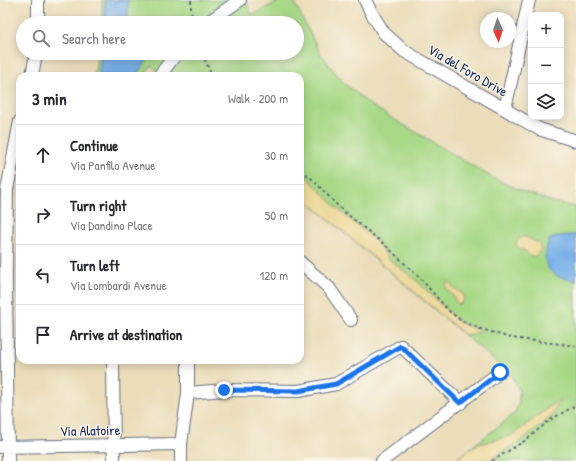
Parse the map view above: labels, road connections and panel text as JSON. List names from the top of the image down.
{
  "streets": {
    "street": ["Via del Foro Drive", "Via Alatoire"]
  },
  "north": "bottom",
  "page": {
    "map_buttons": ["+", "−"],
    "search": "Search here",
    "heading": ["3 min", "Walk · 200 m"],
    "list": [
      ["Continue", "Via Panfilo Avenue", "30 m"],
      ["Turn right", "Via Dandino Place", "50 m"],
      ["Turn left", "Via Lombardi Avenue", "120 m"],
      "Arrive at destination"
    ]
  }
}
